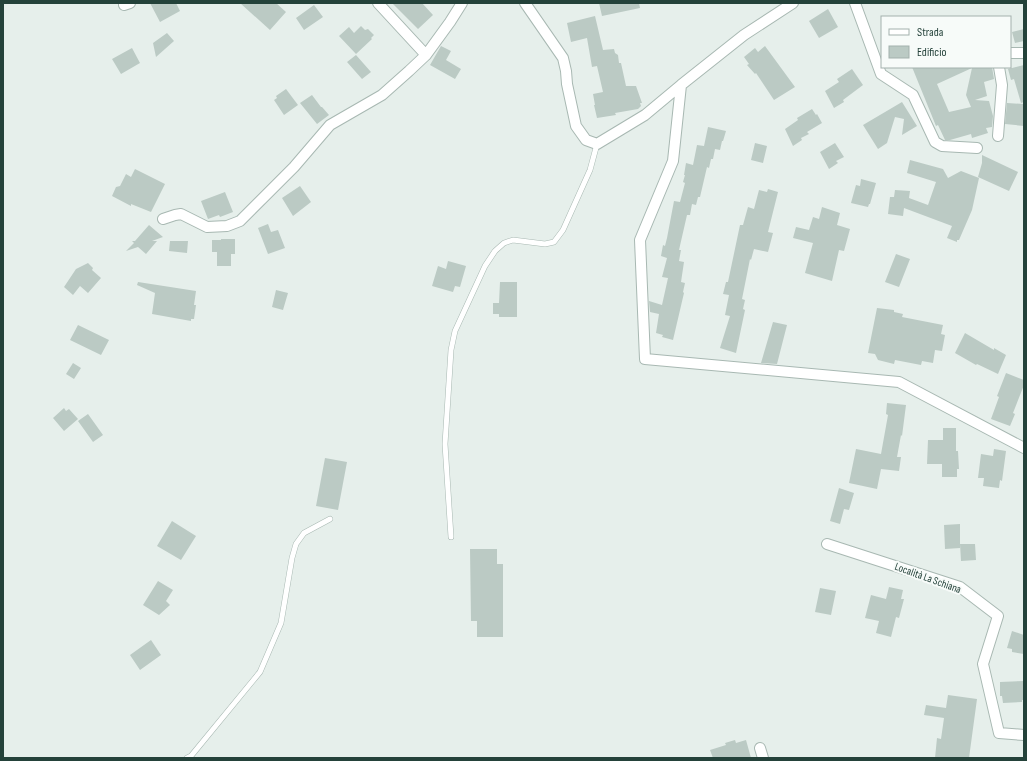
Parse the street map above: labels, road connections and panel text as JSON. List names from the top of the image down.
{
  "streets": {
    "street": ["Località La Schiana"]
  },
  "legend": ["Strada", "Edificio"]
}
